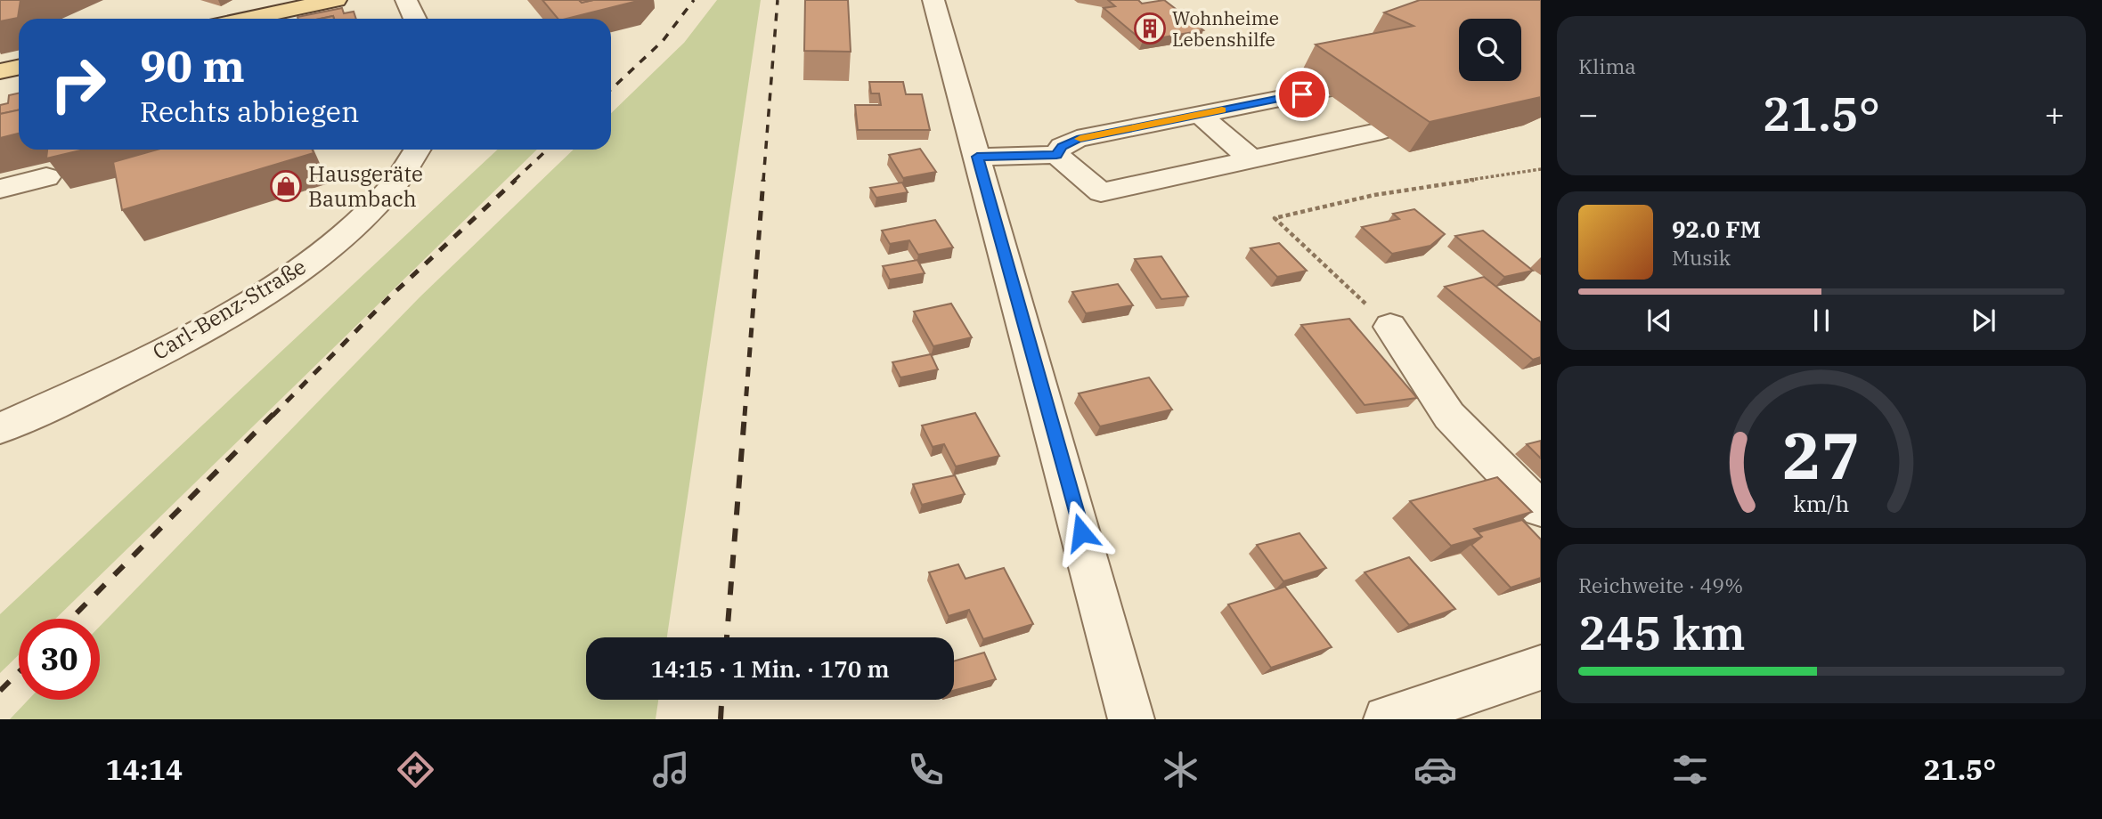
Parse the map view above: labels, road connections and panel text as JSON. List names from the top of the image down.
{
  "streets": {
    "street": ["Carl-Benz-Straße"]
  },
  "places": {
    "building": ["Wohnheime Lebenshilfe"],
    "shop": ["Hausgeräte Baumbach"]
  },
  "page": {
    "tile": [
      "Klima",
      ["Reichweite · 49%", "245 km"]
    ],
    "turn": ["90 m", "Rechts abbiegen"],
    "heat": ["−", "21.5°", "+"],
    "song": ["92.0 FM", "Musik"],
    "limit": "30",
    "trip": "14:15 · 1 Min. · 170 m",
    "tabs": ["14:14", "21.5°"],
    "gauge": ["27", "km/h"]
  }
}
